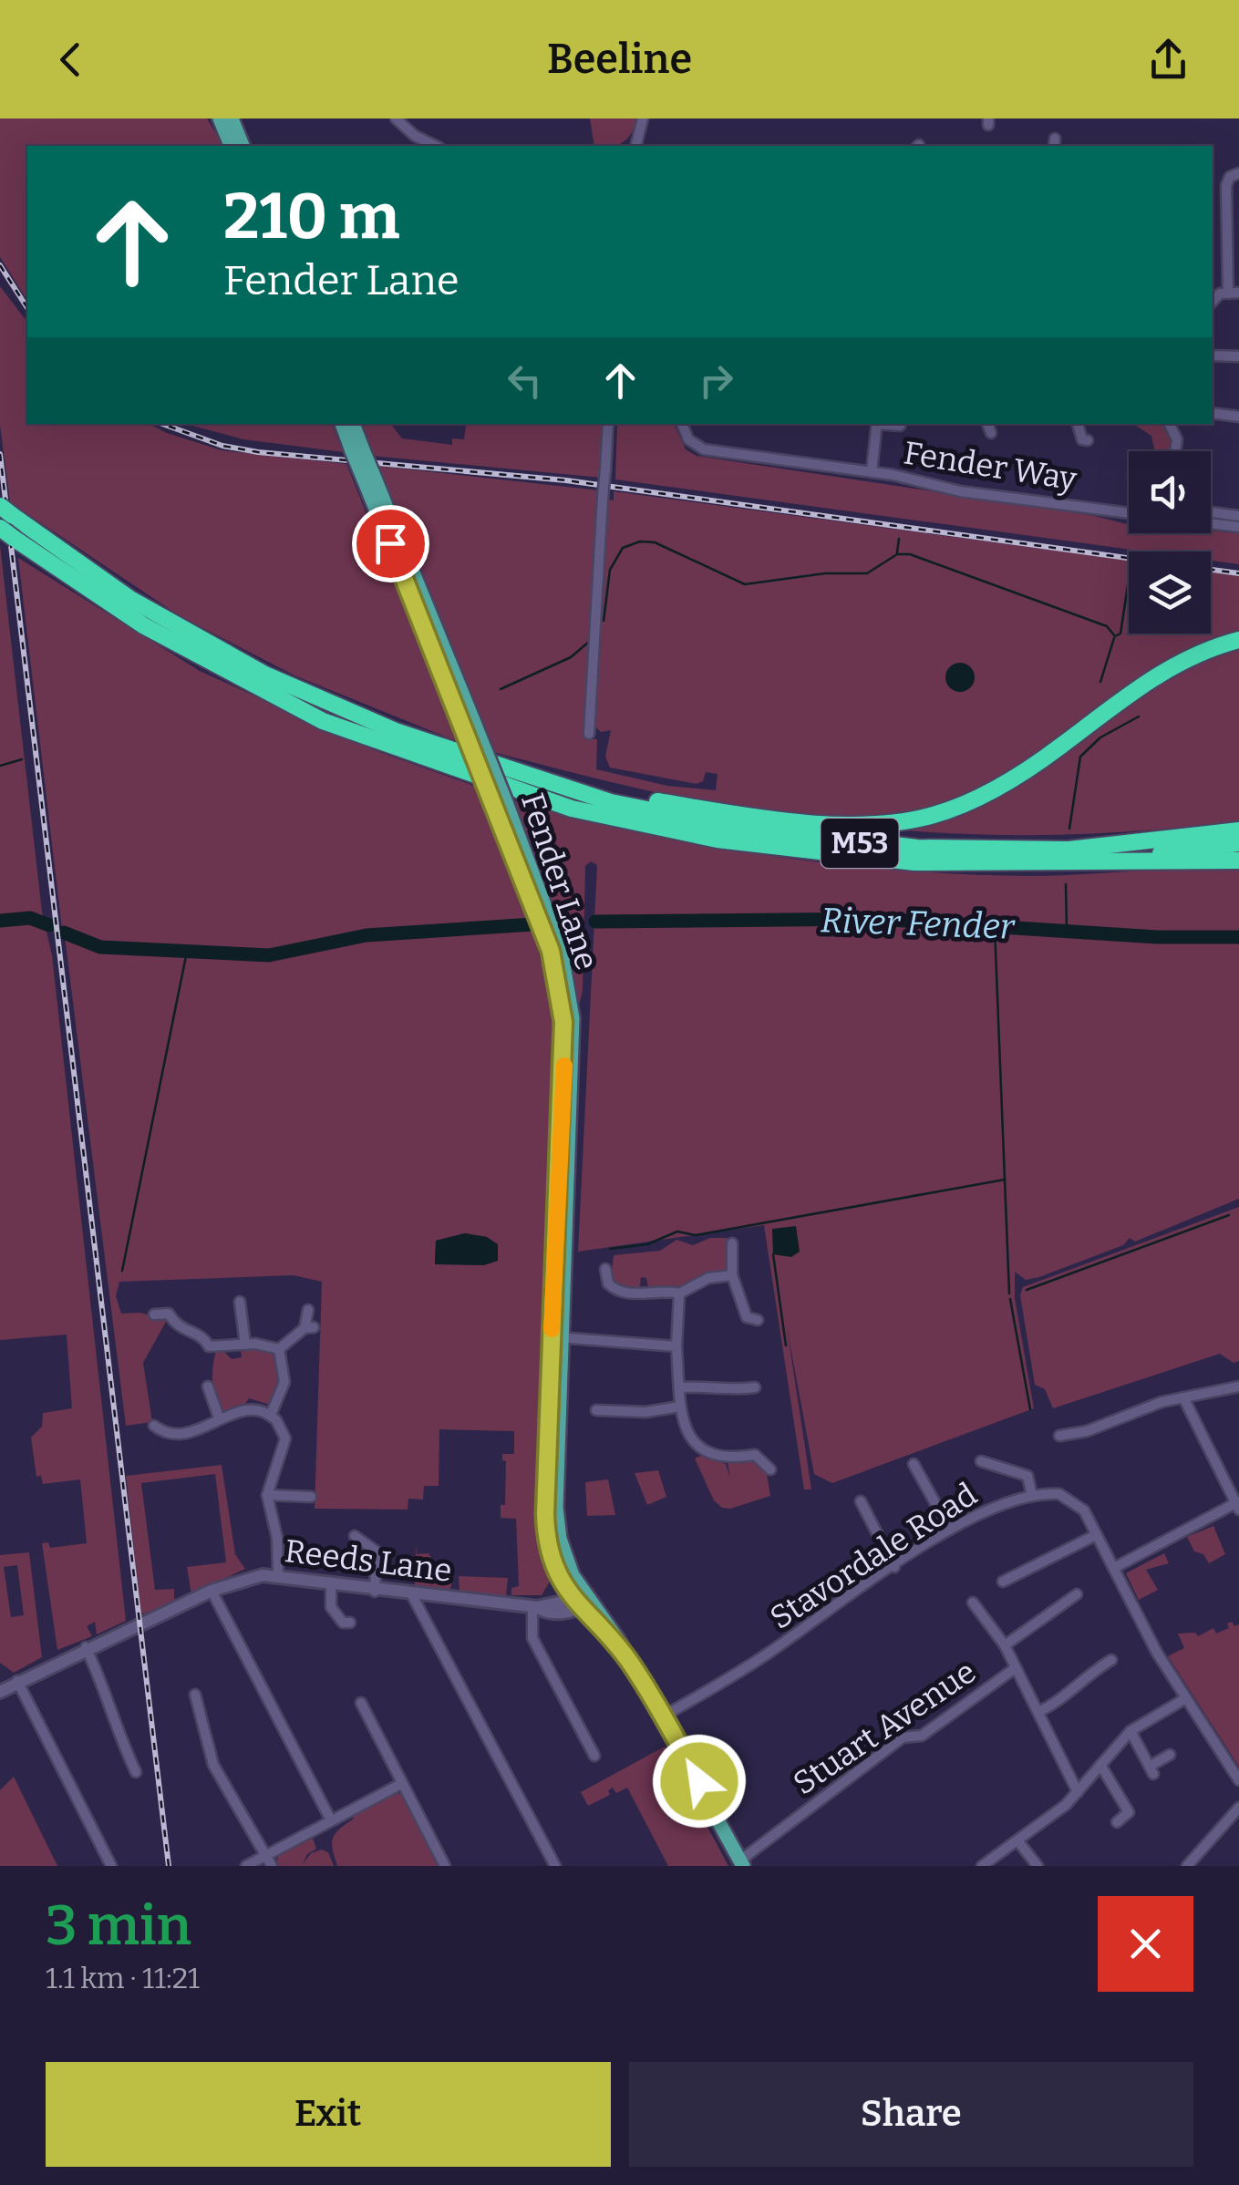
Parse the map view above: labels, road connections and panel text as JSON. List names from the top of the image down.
{
  "streets": {
    "highway": ["M53"],
    "main road": ["Fender Lane"],
    "street": [
      "Fender Way",
      "Stavordale Road",
      "Reeds Lane",
      "Stuart Avenue"
    ]
  },
  "crossings": [
    ["Fender Lane", "Reeds Lane"]
  ],
  "water": ["River Fender"],
  "page": {
    "header": "Beeline",
    "turn": ["210 m", "Fender Lane"],
    "heading": ["3 min", "1.1 km · 11:21"],
    "buttons": ["Exit", "Share"]
  }
}
